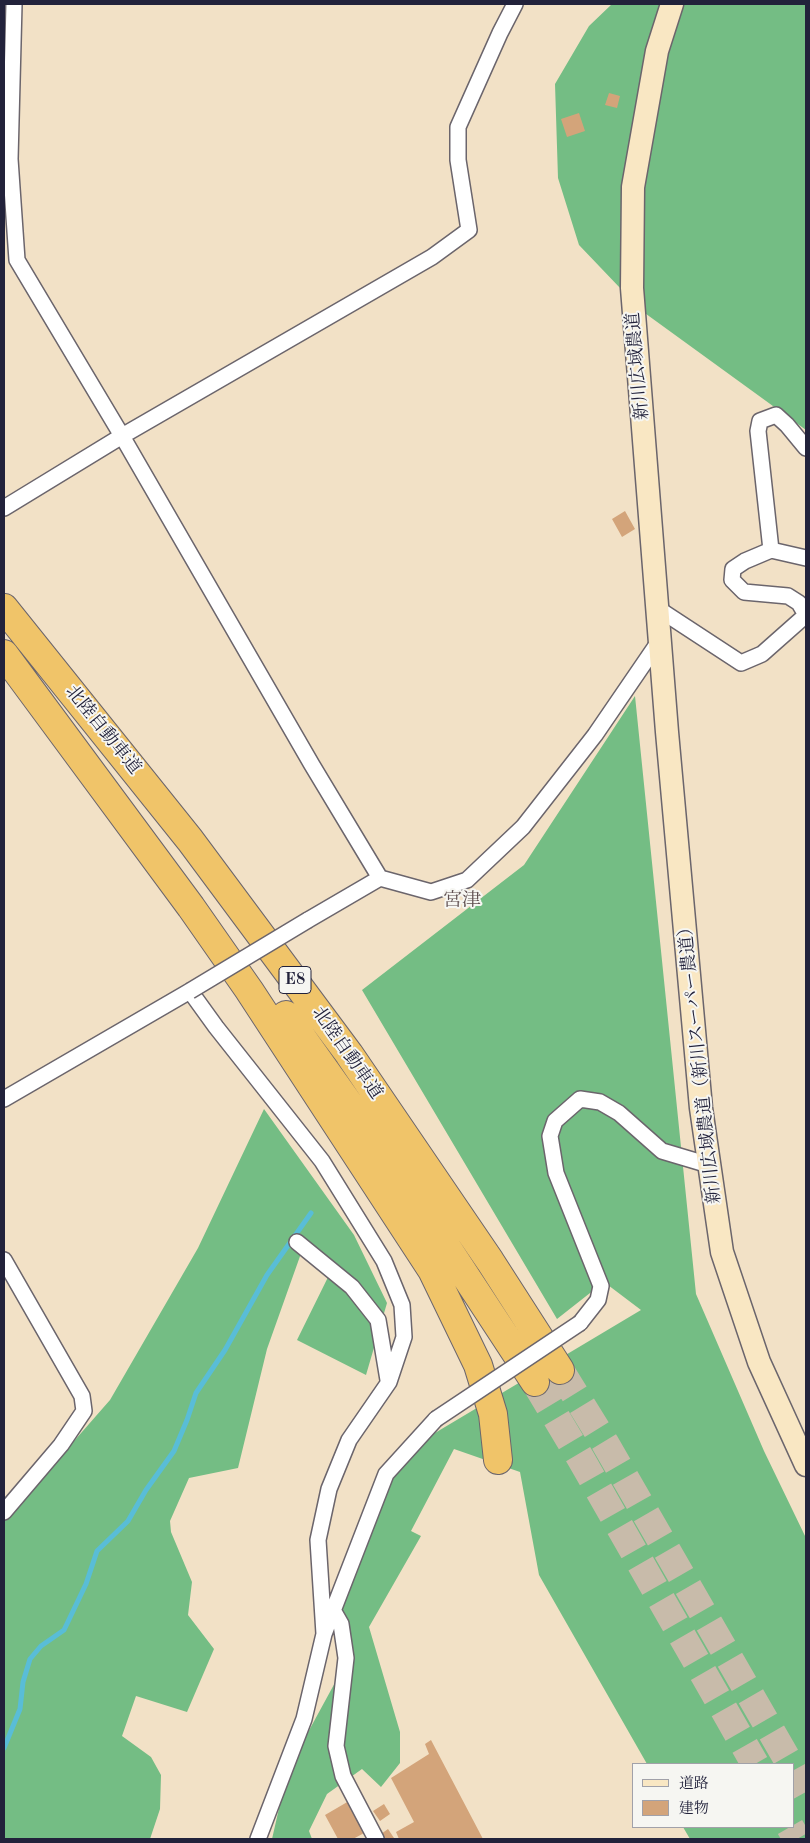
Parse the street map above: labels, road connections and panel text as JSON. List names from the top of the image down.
{
  "streets": {
    "highway": ["北陸自動車道", "E8"],
    "street": ["新川広域農道", "新川広域農道（新川スーパー農道）"]
  },
  "crossings": [
    ["新川広域農道", "新川広域農道（新川スーパー農道）"]
  ],
  "districts": ["宮津"],
  "legend": ["道路", "建物"]
}
